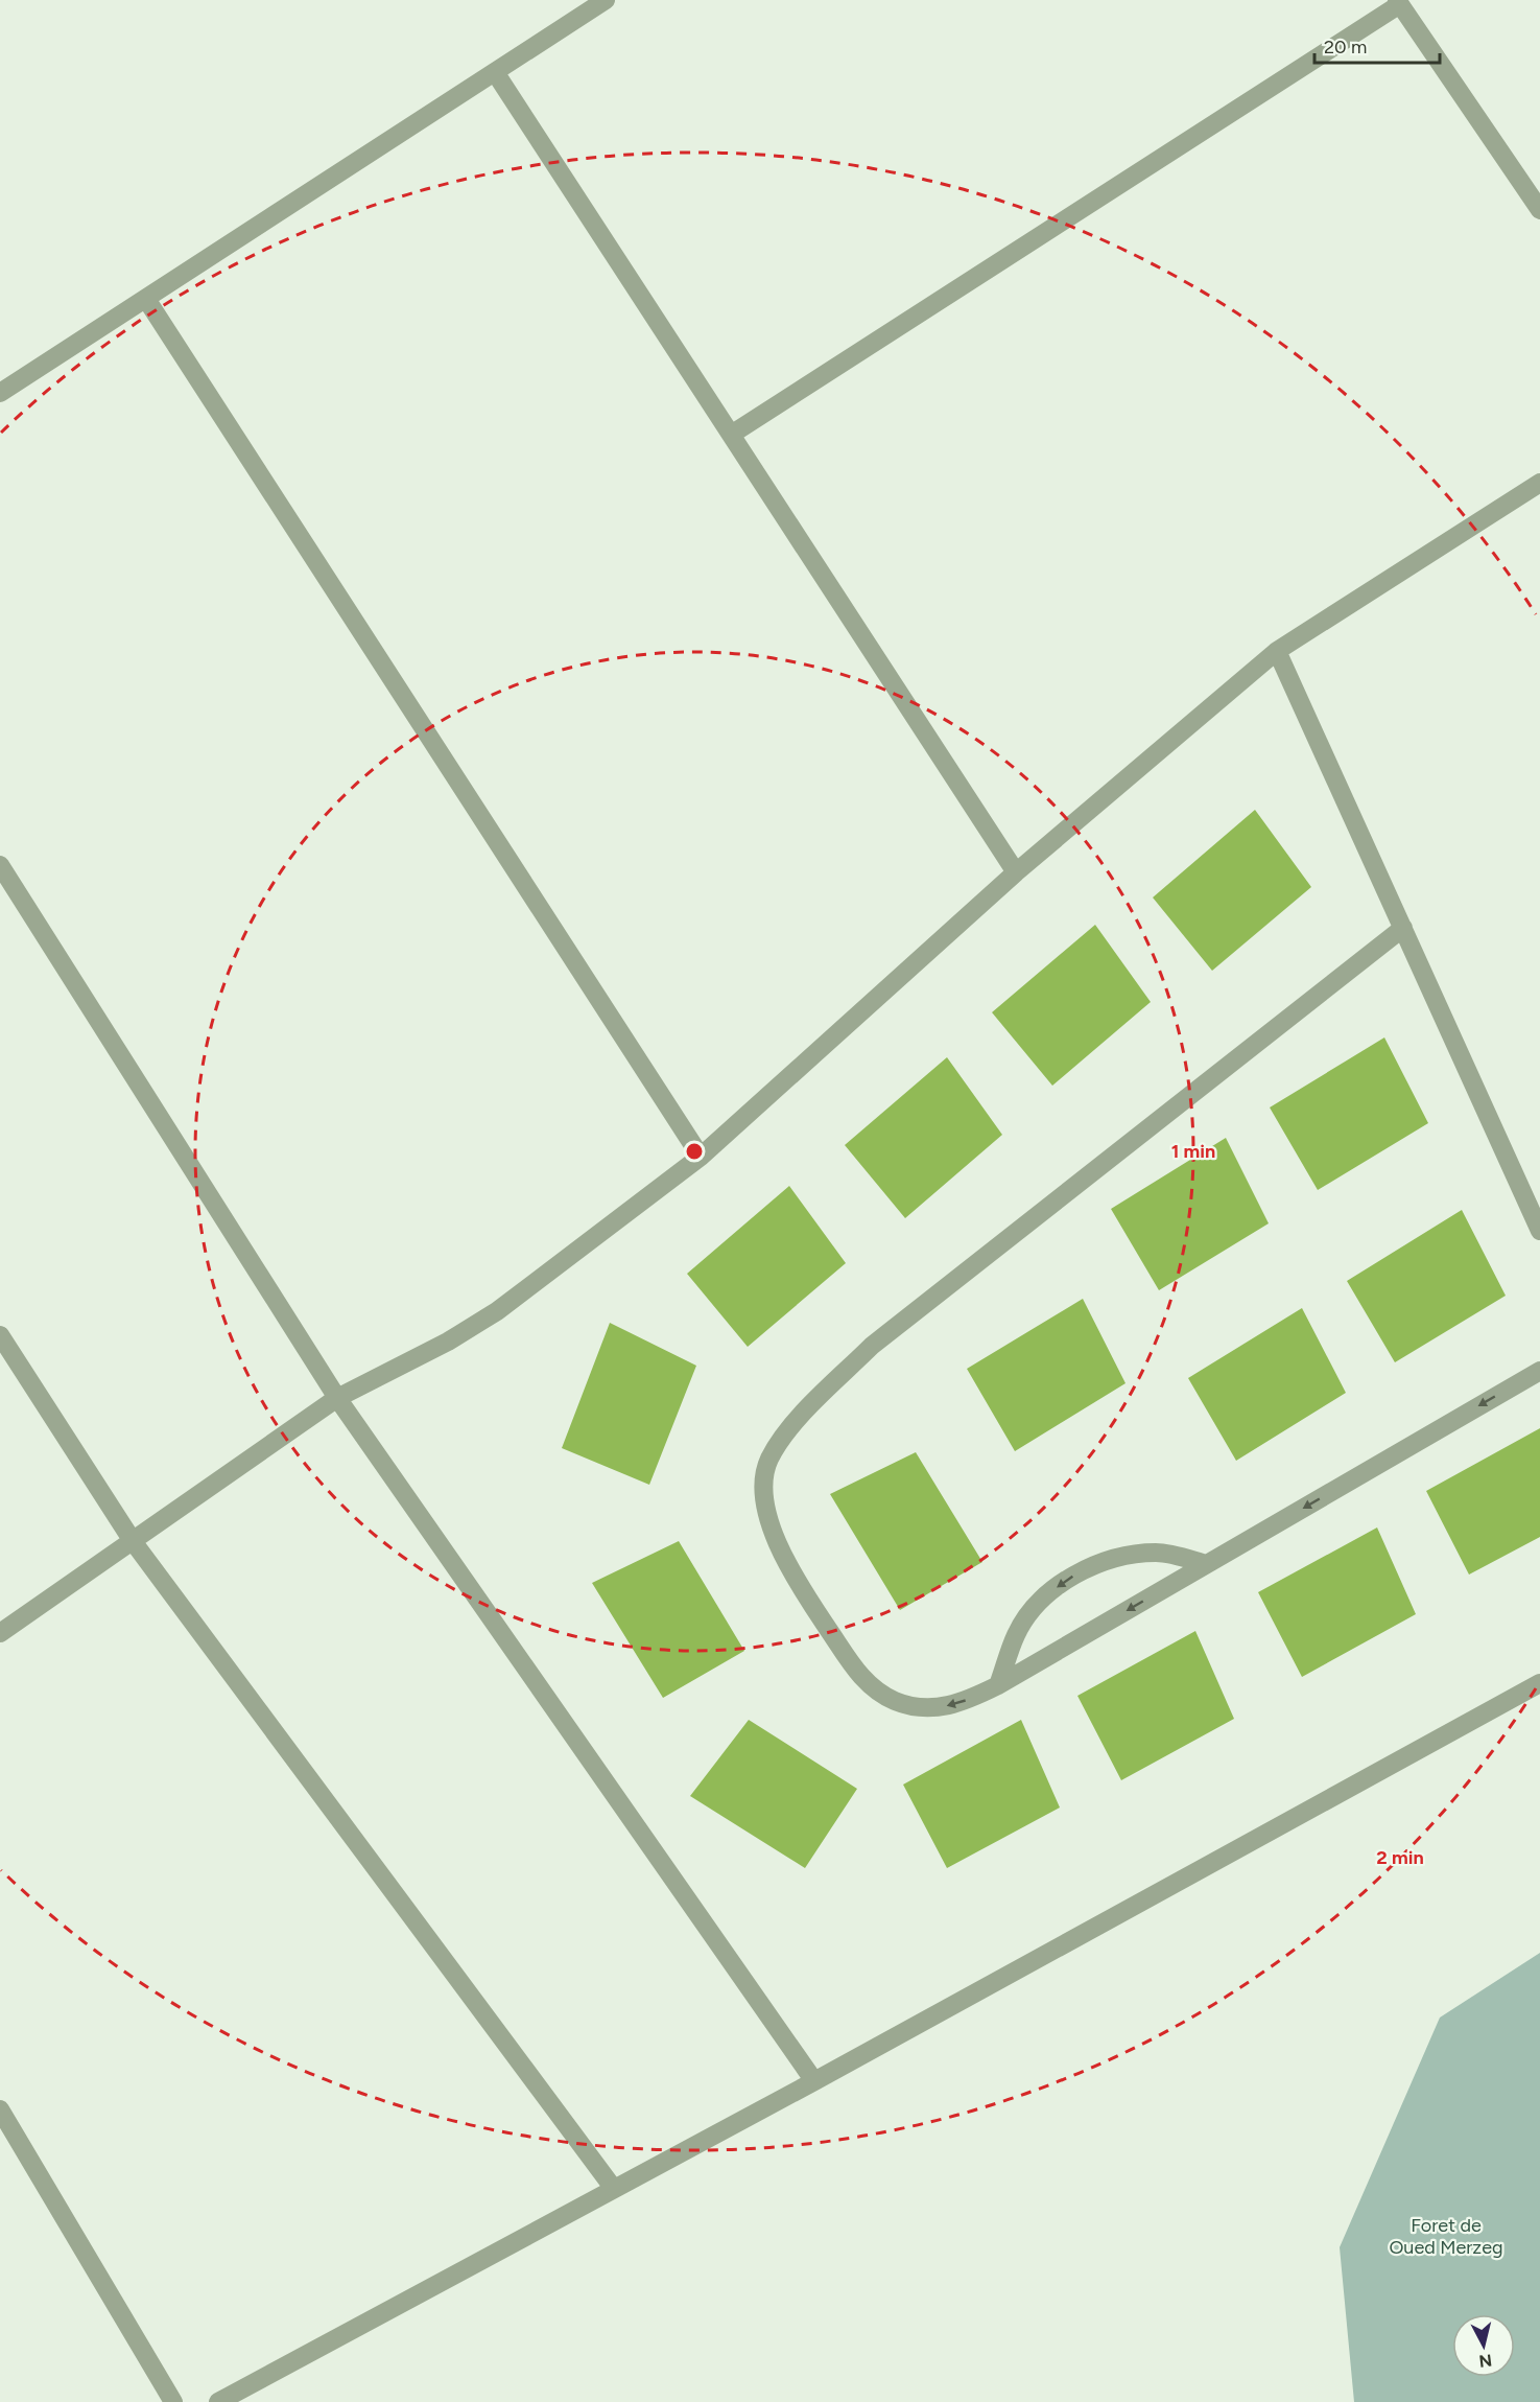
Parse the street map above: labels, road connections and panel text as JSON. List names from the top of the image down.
{
  "parks": ["Foret de Oued Merzeg"],
  "scale_bar": "20 m",
  "north": "bottom",
  "rings": ["1 min", "2 min"]
}
